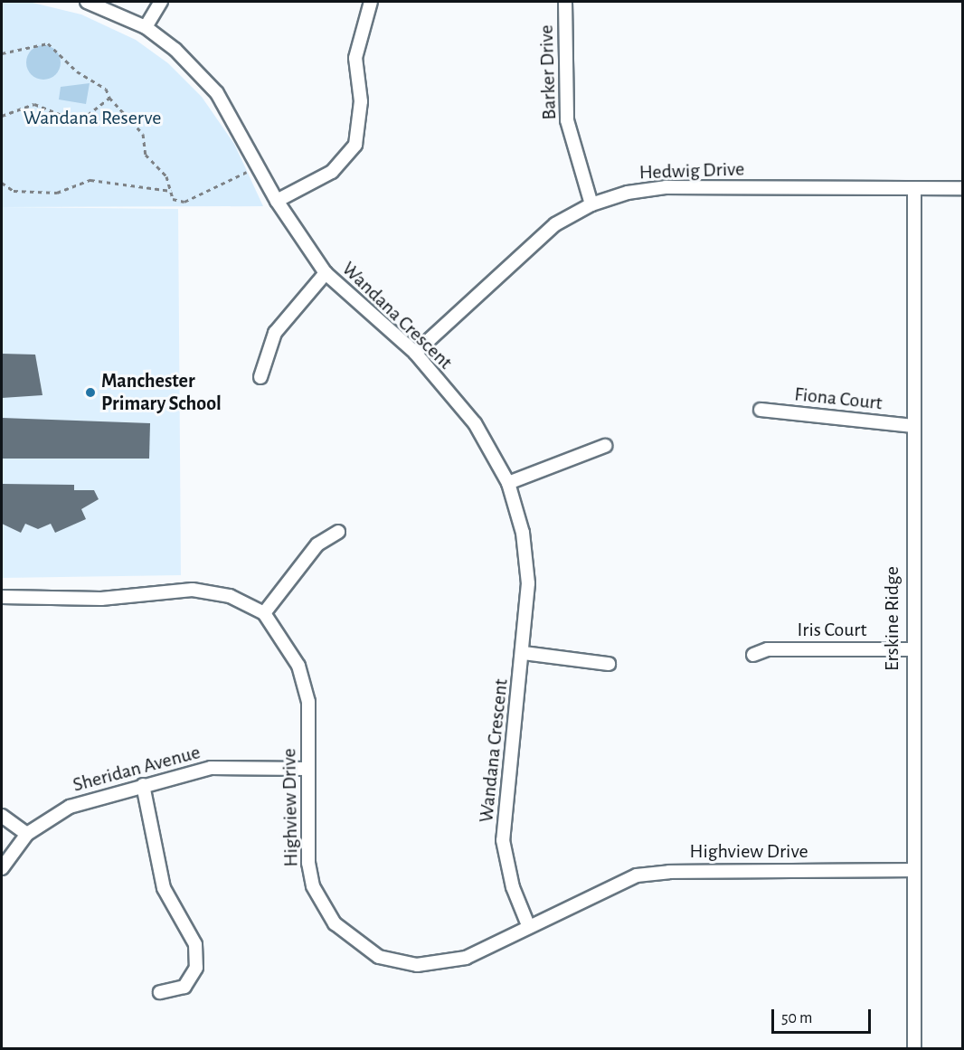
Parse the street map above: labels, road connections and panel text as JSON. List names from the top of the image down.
{
  "streets": {
    "street": [
      "Barker Drive",
      "Hedwig Drive",
      "Wandana Crescent",
      "Fiona Court",
      "Erskine Ridge",
      "Iris Court",
      "Sheridan Avenue",
      "Highview Drive"
    ]
  },
  "crossings": [
    ["Barker Drive", "Hedwig Drive"],
    ["Hedwig Drive", "Wandana Crescent"],
    ["Hedwig Drive", "Erskine Ridge"],
    ["Wandana Crescent", "Highview Drive"],
    ["Fiona Court", "Erskine Ridge"],
    ["Erskine Ridge", "Iris Court"],
    ["Erskine Ridge", "Highview Drive"],
    ["Sheridan Avenue", "Highview Drive"]
  ],
  "parks": ["Wandana Reserve"],
  "places": ["Manchester Primary School"],
  "scale_bar": "50 m"
}
